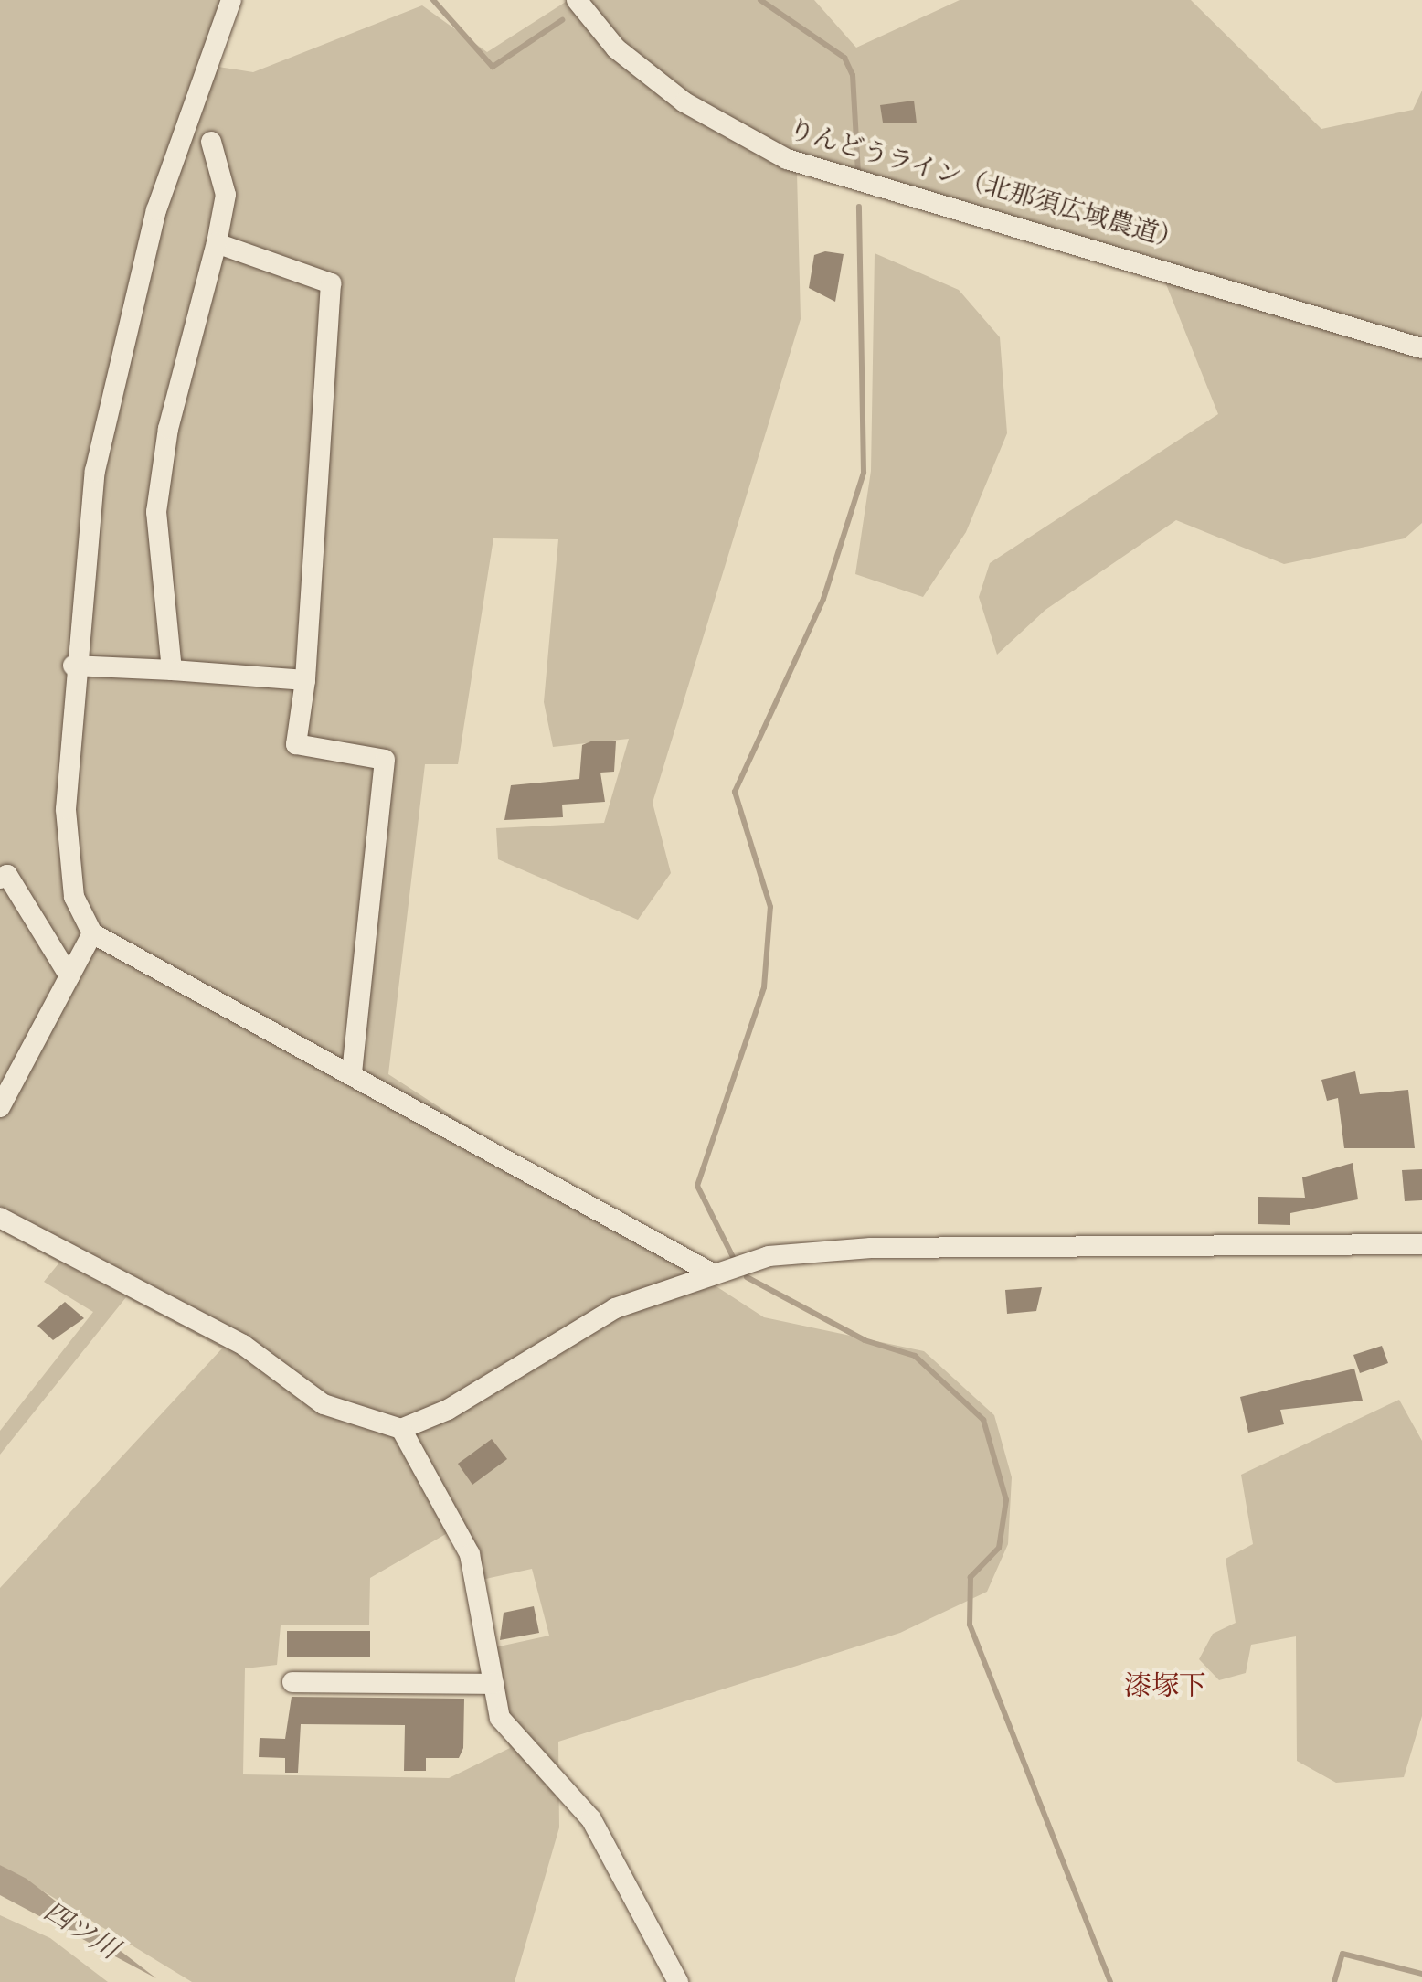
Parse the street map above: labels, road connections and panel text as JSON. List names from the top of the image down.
{
  "streets": {
    "street": ["りんどうライン（北那須広域農道）"]
  },
  "districts": ["漆塚下"],
  "water": ["四ツ川"]
}
